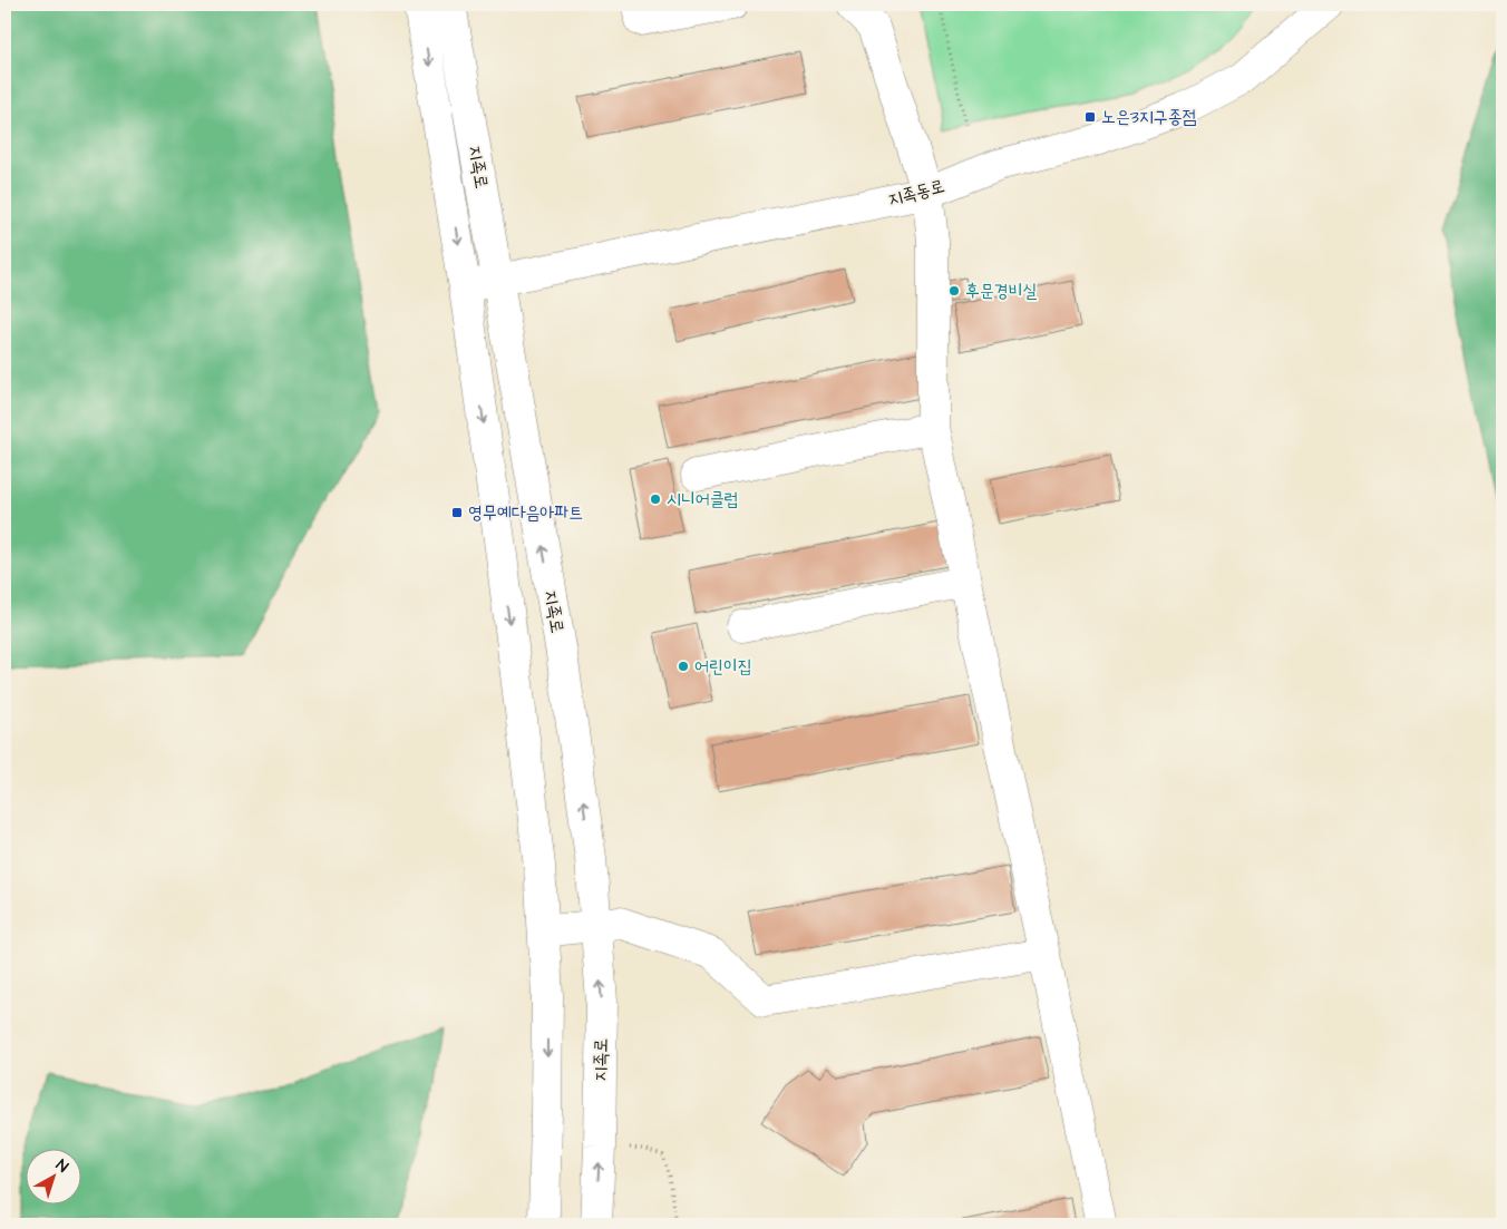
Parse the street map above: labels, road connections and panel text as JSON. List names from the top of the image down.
{
  "streets": {
    "street": ["지족로", "지족동로"]
  },
  "crossings": [
    ["지족로", "지족동로"]
  ],
  "places": {
    "transit": ["노은3지구종점", "영무예다음아파트"],
    "other": ["후문경비실", "시니어클럽", "어린이집"]
  },
  "north": "top right"
}
